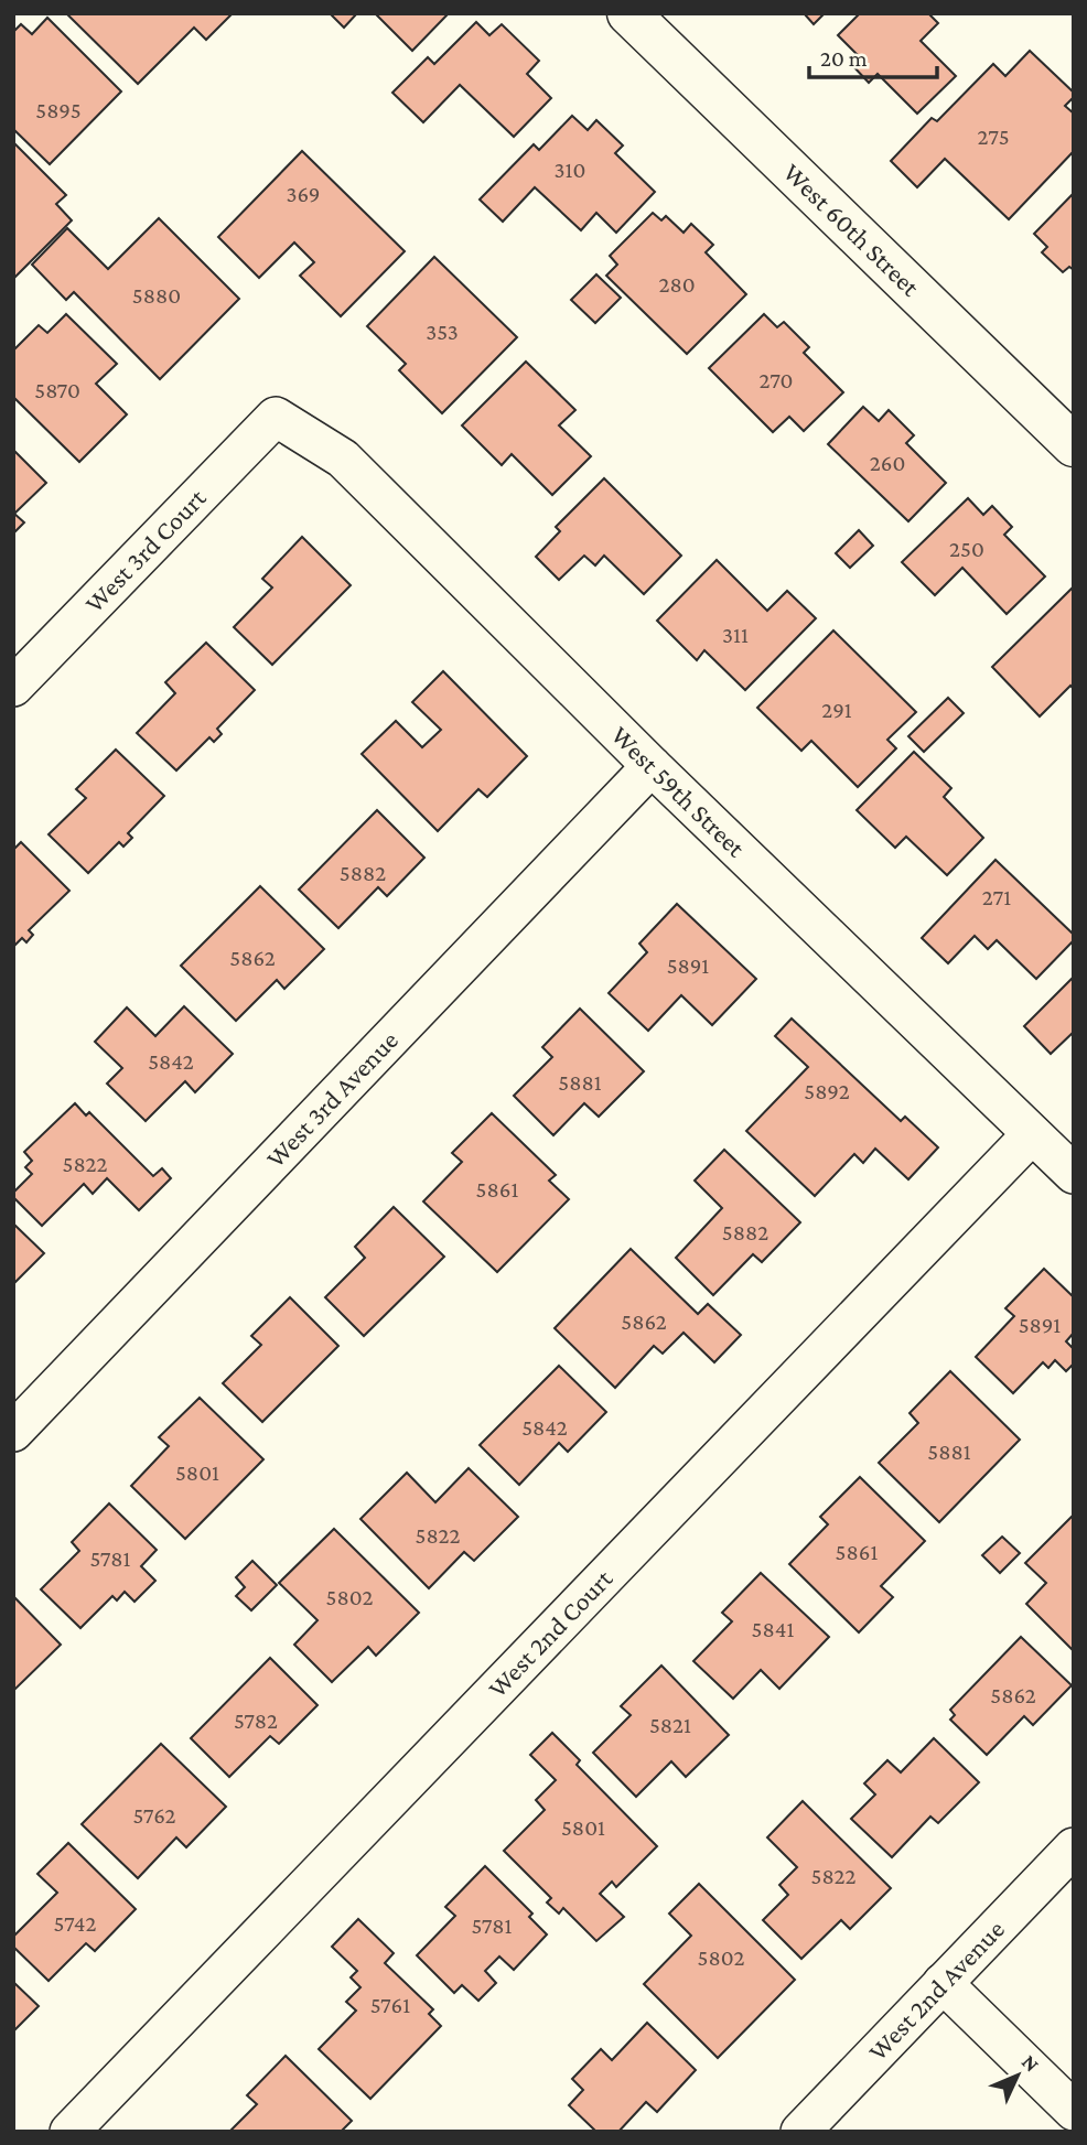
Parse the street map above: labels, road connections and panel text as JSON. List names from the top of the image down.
{
  "streets": {
    "street": [
      "West 60th Street",
      "West 3rd Court",
      "West 59th Street",
      "West 3rd Avenue",
      "West 2nd Court",
      "West 2nd Avenue"
    ]
  },
  "crossings": [
    ["West 3rd Court", "West 59th Street"],
    ["West 59th Street", "West 3rd Avenue"],
    ["West 59th Street", "West 2nd Court"]
  ],
  "house_numbers": [
    "5895",
    "275",
    "310",
    "369",
    "280",
    "5880",
    "353",
    "270",
    "5870",
    "260",
    "250",
    "311",
    "291",
    "5882",
    "271",
    "5862",
    "5891",
    "5842",
    "5881",
    "5892",
    "5822",
    "5861",
    "5882",
    "5862",
    "5891",
    "5842",
    "5881",
    "5801",
    "5822",
    "5861",
    "5781",
    "5802",
    "5841",
    "5862",
    "5782",
    "5821",
    "5762",
    "5801",
    "5822",
    "5742",
    "5781",
    "5802",
    "5761"
  ],
  "scale_bar": "20 m",
  "north": "top right"
}
